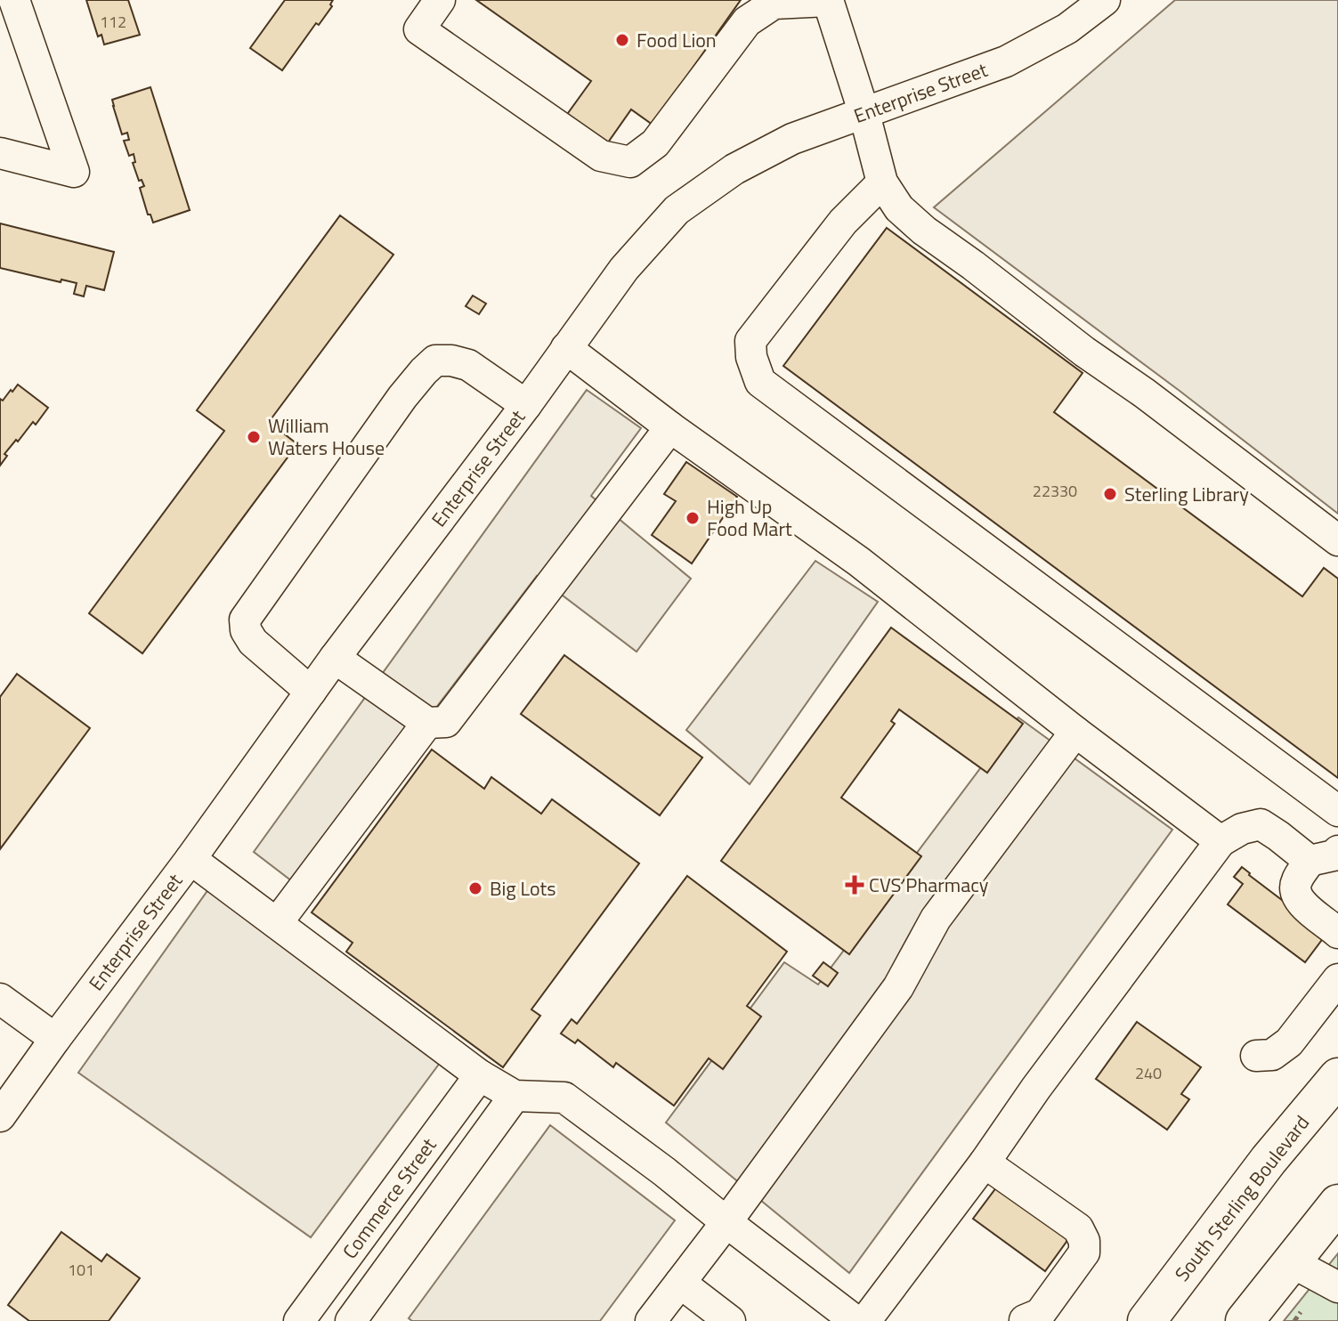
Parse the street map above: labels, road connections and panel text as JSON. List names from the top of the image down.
{
  "streets": {
    "main road": ["South Sterling Boulevard"],
    "street": ["Enterprise Street", "Commerce Street"]
  },
  "places": {
    "other": [
      "Food Lion",
      "William Waters House",
      "Sterling Library",
      "High Up Food Mart",
      "Big Lots"
    ],
    "health": ["CVS Pharmacy"]
  },
  "house_numbers": [
    "112",
    "22330",
    "240",
    "101"
  ]
}
